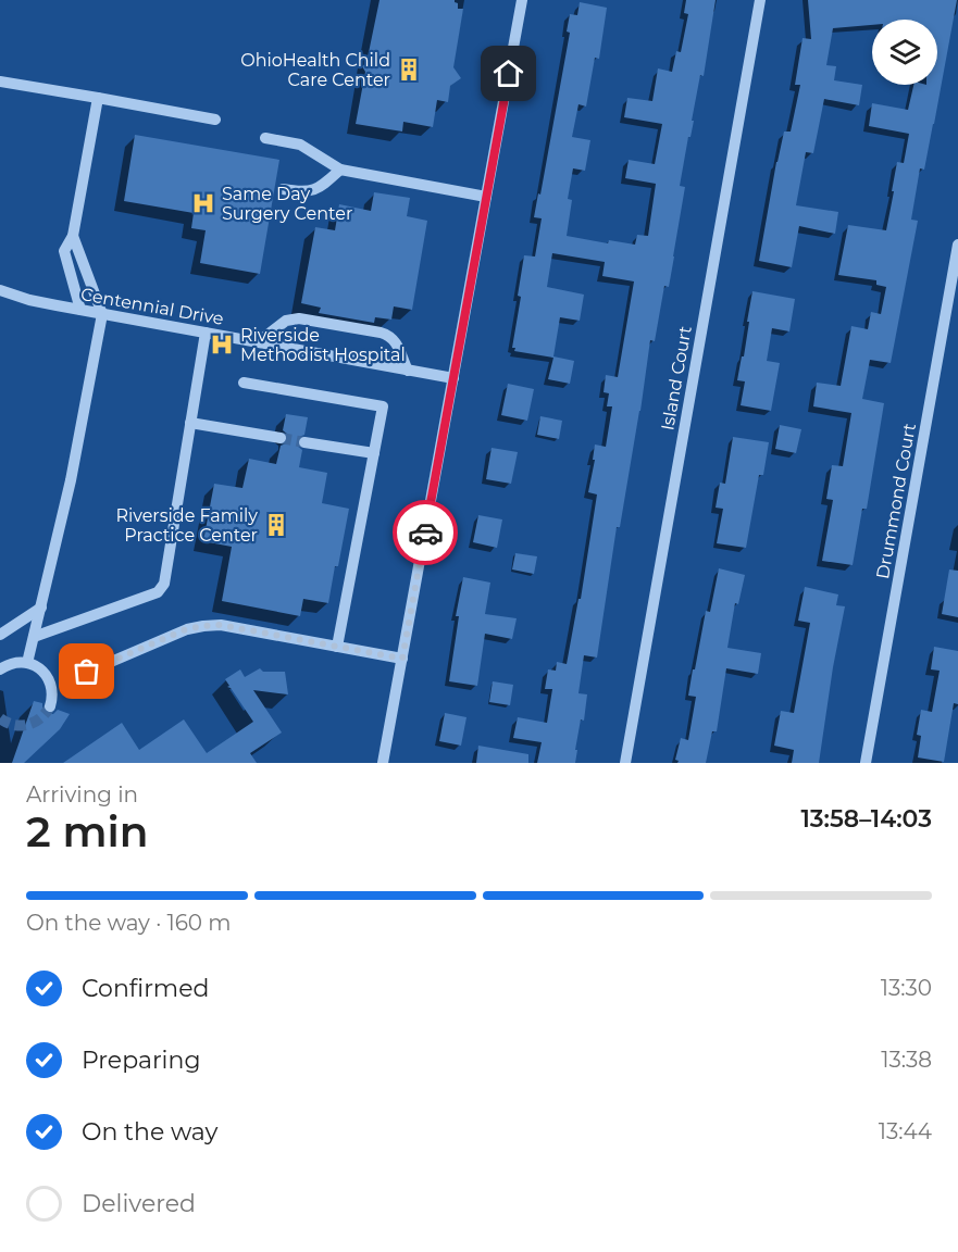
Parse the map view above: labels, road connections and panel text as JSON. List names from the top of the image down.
{
  "streets": {
    "street": ["Centennial Drive", "Island Court", "Drummond Court"]
  },
  "places": {
    "building": ["OhioHealth Child Care Center", "Riverside Family Practice Center"],
    "hospital": ["Same Day Surgery Center", "Riverside Methodist Hospital"]
  },
  "page": {
    "heading": ["2 min", "Arriving in", "13:58–14:03"],
    "bar": "On the way · 160 m",
    "list": [
      ["Confirmed", "13:30"],
      ["Preparing", "13:38"],
      ["On the way", "13:44"],
      "Delivered"
    ]
  }
}
